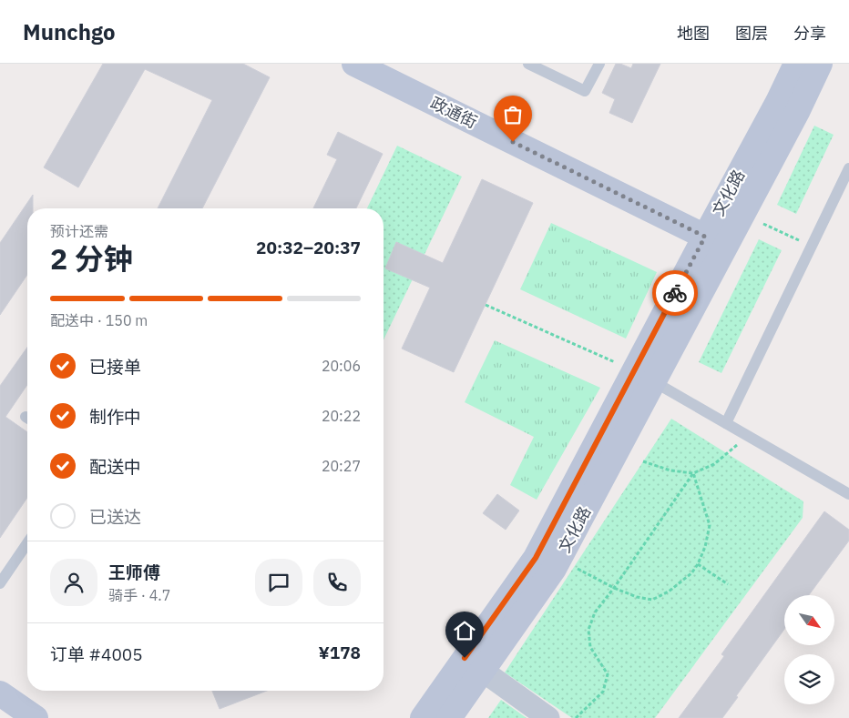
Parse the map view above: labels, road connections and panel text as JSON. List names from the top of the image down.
{
  "streets": {
    "main road": ["政通街", "文化路"]
  },
  "crossings": [
    ["政通街", "文化路"]
  ],
  "north": "bottom right",
  "page": {
    "header": "Munchgo",
    "nav": ["地图", "图层", "分享"],
    "heading": ["2 分钟", "预计还需", "20:32–20:37"],
    "panel": [
      "王师傅",
      "骑手 · 4.7",
      "订单 #4005",
      "¥178"
    ],
    "bar": "配送中 · 150 m",
    "list": [
      ["已接单", "20:06"],
      ["制作中", "20:22"],
      ["配送中", "20:27"],
      "已送达"
    ]
  }
}
